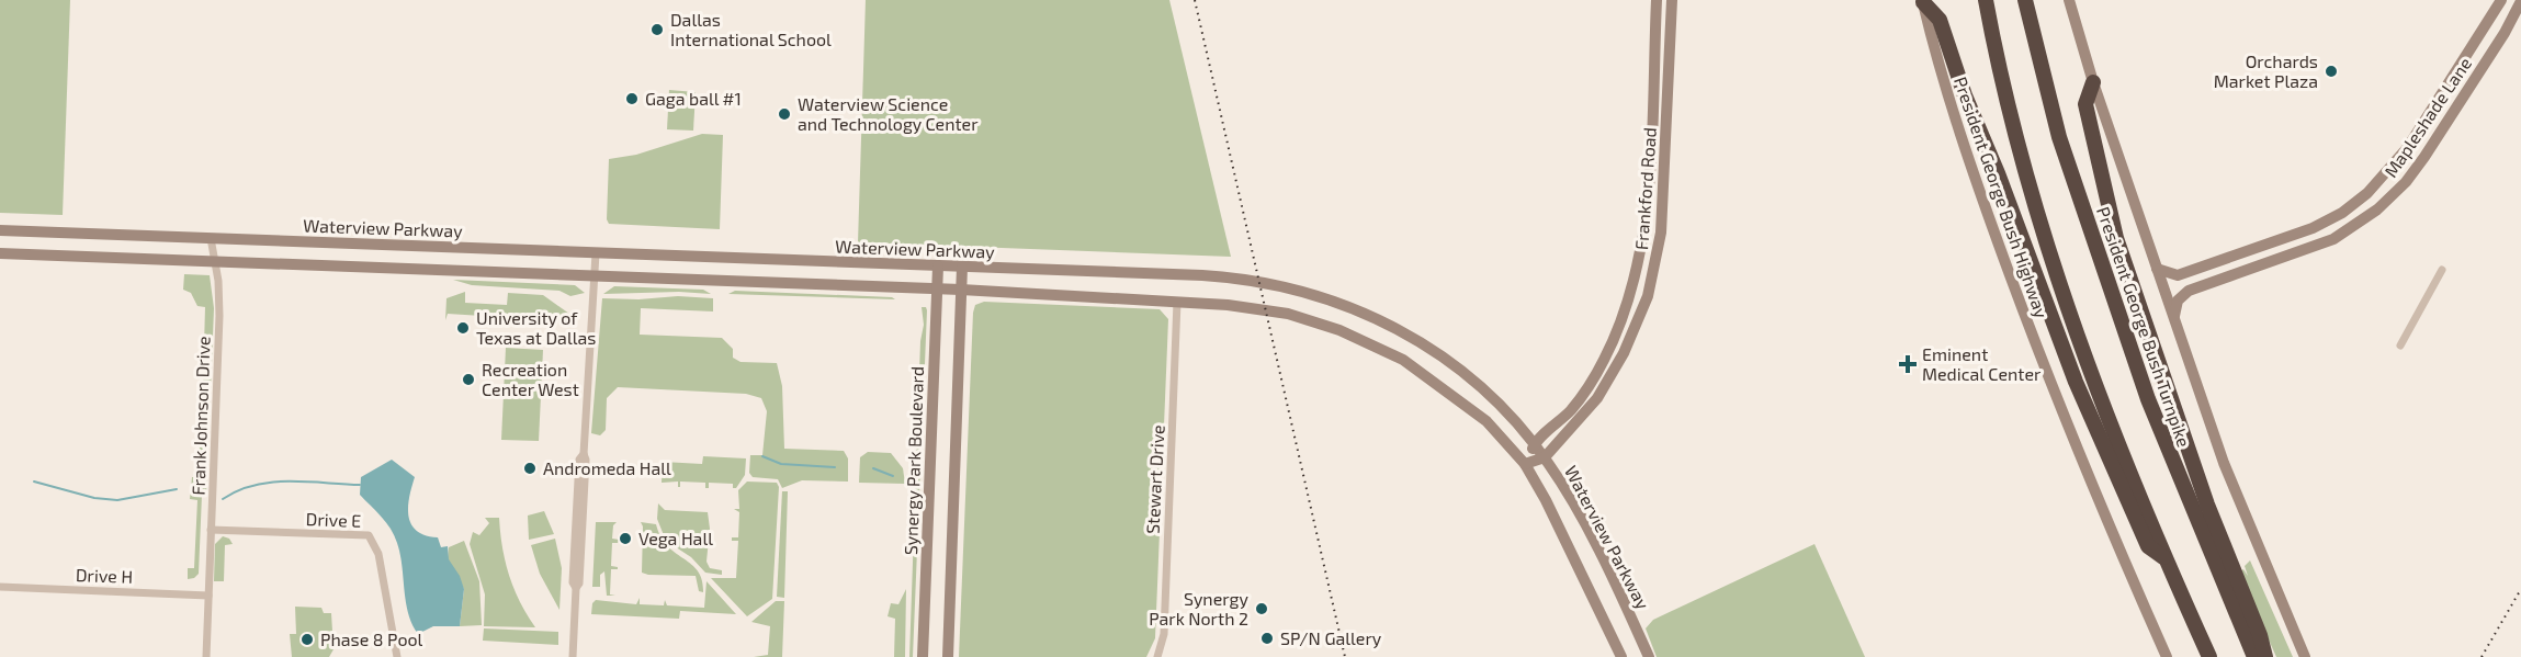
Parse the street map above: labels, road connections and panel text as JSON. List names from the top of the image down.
{
  "streets": {
    "highway": ["President George Bush Turnpike"],
    "main road": [
      "Mapleshade Lane",
      "Frankford Road",
      "President George Bush Highway",
      "Waterview Parkway",
      "Synergy Park Boulevard"
    ],
    "street": [
      "Frank Johnson Drive",
      "Stewart Drive",
      "Drive E",
      "Drive H"
    ]
  },
  "crossings": [
    ["Frankford Road", "Waterview Parkway"],
    ["Waterview Parkway", "Frank Johnson Drive"],
    ["Waterview Parkway", "Synergy Park Boulevard"],
    ["Waterview Parkway", "Stewart Drive"],
    ["Frank Johnson Drive", "Drive E"],
    ["Frank Johnson Drive", "Drive H"]
  ],
  "places": {
    "other": [
      "Dallas International School",
      "Orchards Market Plaza",
      "Gaga ball #1",
      "Waterview Science and Technology Center",
      "University of Texas at Dallas",
      "Recreation Center West",
      "Andromeda Hall",
      "Vega Hall",
      "Synergy Park North 2",
      "SP/N Gallery",
      "Phase 8 Pool"
    ],
    "health": ["Eminent Medical Center"]
  }
}
